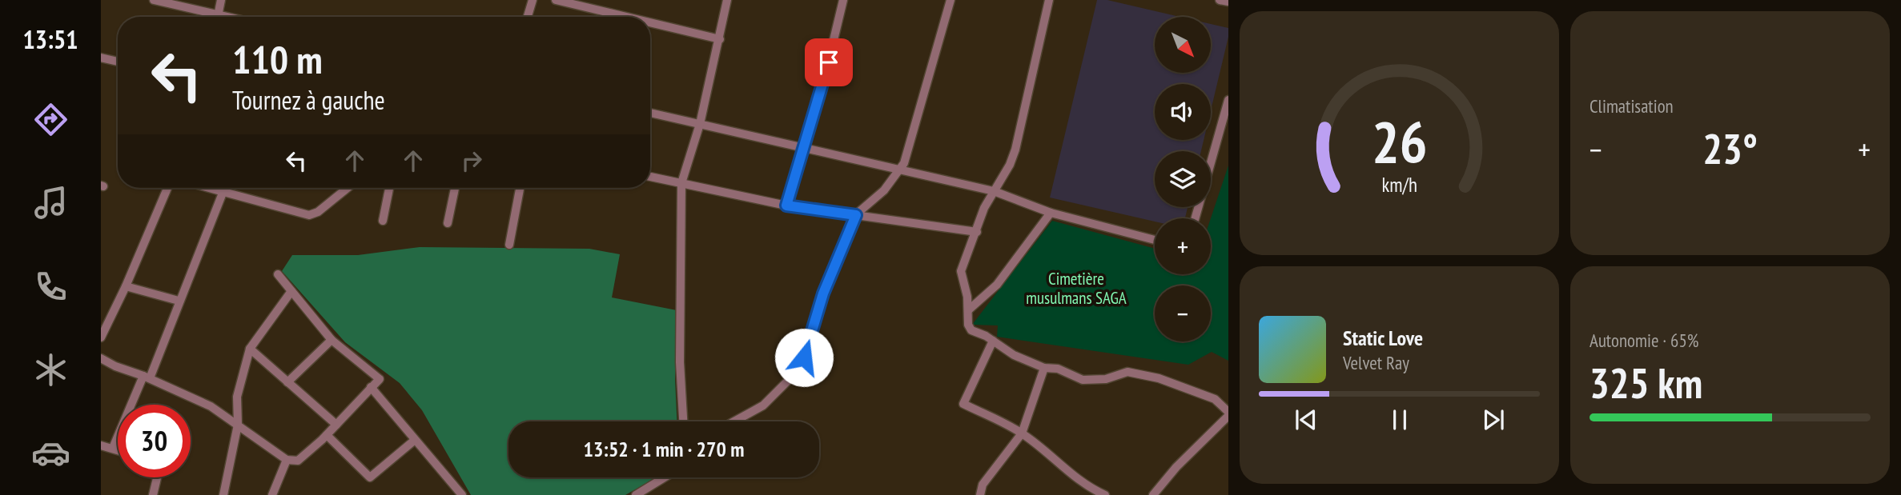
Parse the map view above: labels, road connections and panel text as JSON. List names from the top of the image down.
{
  "parks": ["Cimetière musulmans SAGA"],
  "north": "bottom right",
  "page": {
    "tabs": "13:51",
    "tile": [
      "Climatisation",
      ["Autonomie · 65%", "325 km"]
    ],
    "map_buttons": ["+", "−"],
    "turn": ["110 m", "Tournez à gauche"],
    "heat": ["−", "23°", "+"],
    "song": ["Static Love", "Velvet Ray"],
    "limit": "30",
    "trip": "13:52 · 1 min · 270 m",
    "gauge": ["26", "km/h"]
  }
}
